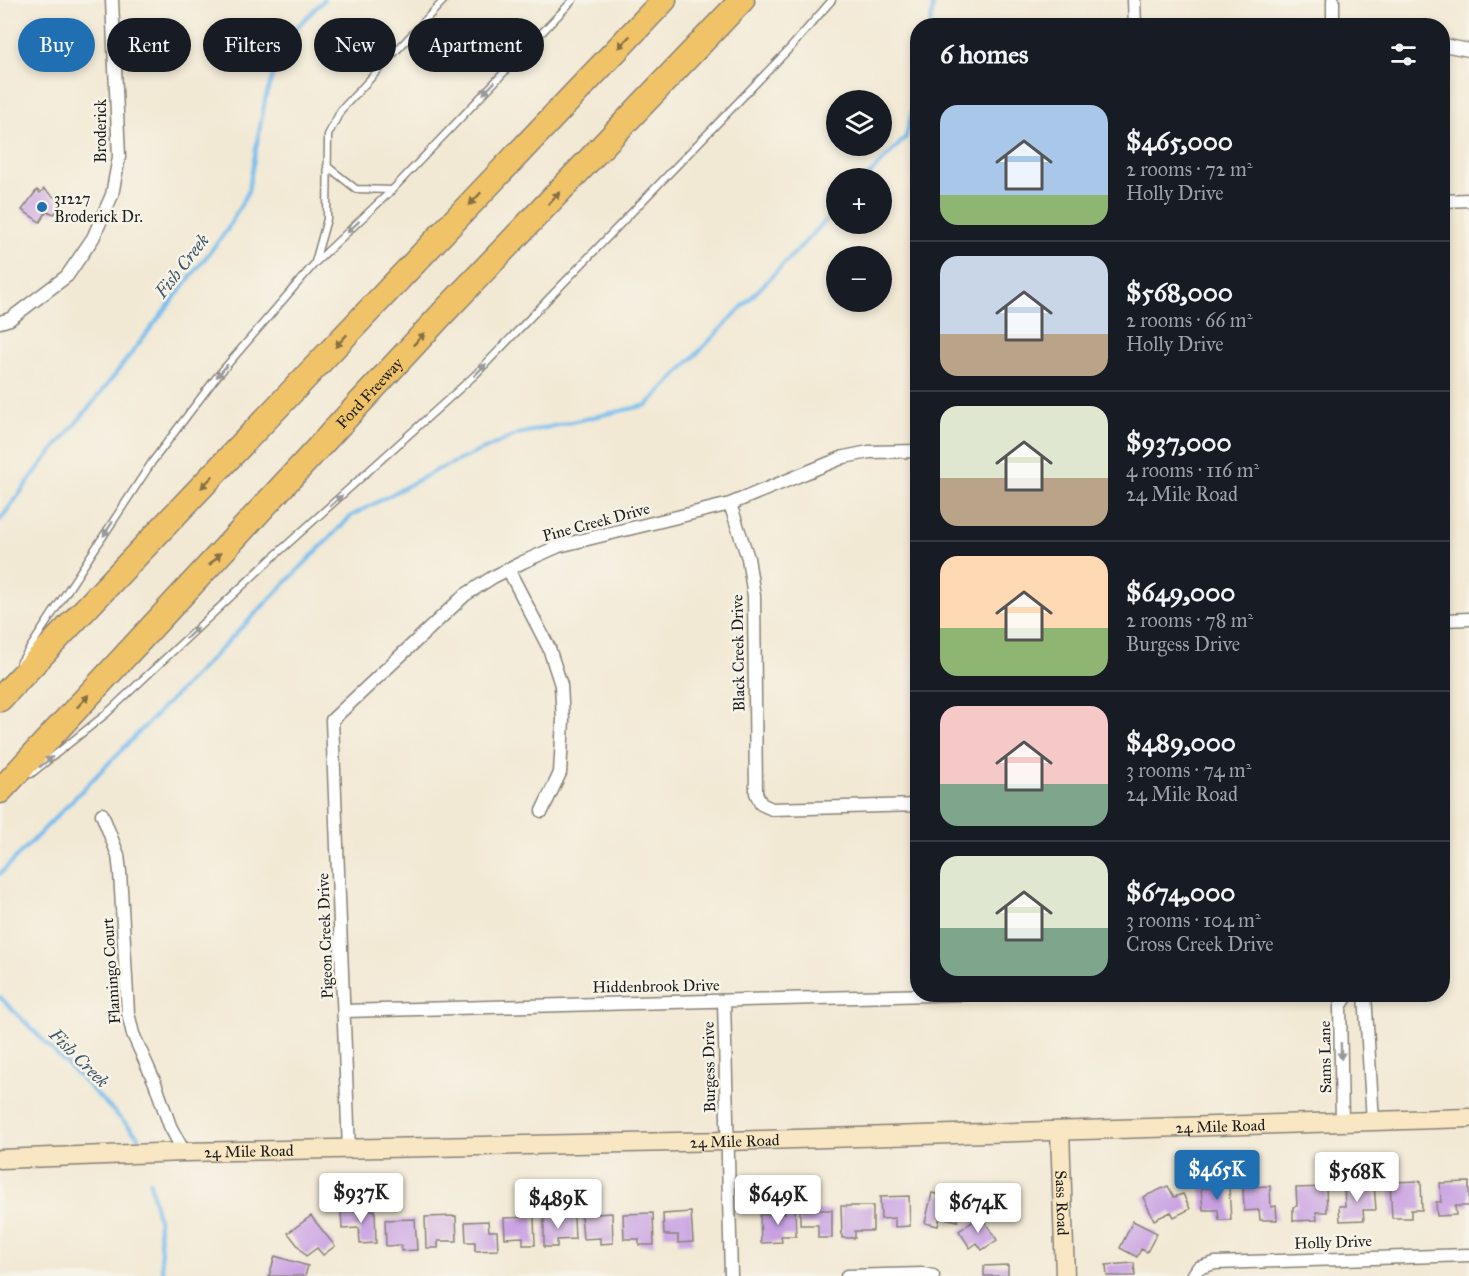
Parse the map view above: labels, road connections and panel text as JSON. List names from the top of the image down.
{
  "streets": {
    "highway": ["Ford Freeway"],
    "street": [
      "Broderick",
      "Pine Creek Drive",
      "Black Creek Drive",
      "Pigeon Creek Drive",
      "Flamingo Court",
      "Hiddenbrook Drive",
      "Sams Lane",
      "Burgess Drive",
      "24 Mile Road",
      "Sass Road",
      "Holly Drive"
    ]
  },
  "crossings": [
    ["Pine Creek Drive", "Black Creek Drive"],
    ["Pine Creek Drive", "Pigeon Creek Drive"],
    ["Pigeon Creek Drive", "Hiddenbrook Drive"],
    ["Pigeon Creek Drive", "24 Mile Road"],
    ["Flamingo Court", "24 Mile Road"],
    ["Hiddenbrook Drive", "Burgess Drive"],
    ["Sams Lane", "24 Mile Road"],
    ["Burgess Drive", "24 Mile Road"],
    ["24 Mile Road", "Sass Road"]
  ],
  "water": ["Fish Creek"],
  "places": ["31227 Broderick Dr."],
  "page": {
    "chip": [
      "Buy",
      "Rent",
      "Filters",
      "New",
      "Apartment"
    ],
    "heading": "6 homes",
    "map_buttons": ["+", "−"],
    "list": [
      {
        "name": "$465,000",
        "note": "2 rooms · 72 m² · Holly Drive"
      },
      {
        "name": "$568,000",
        "note": "2 rooms · 66 m² · Holly Drive"
      },
      {
        "name": "$937,000",
        "note": "4 rooms · 116 m² · 24 Mile Road"
      },
      {
        "name": "$649,000",
        "note": "2 rooms · 78 m² · Burgess Drive"
      },
      {
        "name": "$489,000",
        "note": "3 rooms · 74 m² · 24 Mile Road"
      },
      {
        "name": "$674,000",
        "note": "3 rooms · 104 m² · Cross Creek Drive"
      }
    ],
    "price": [
      "$465K",
      "$568K",
      "$937K",
      "$649K",
      "$489K",
      "$674K"
    ]
  }
}
